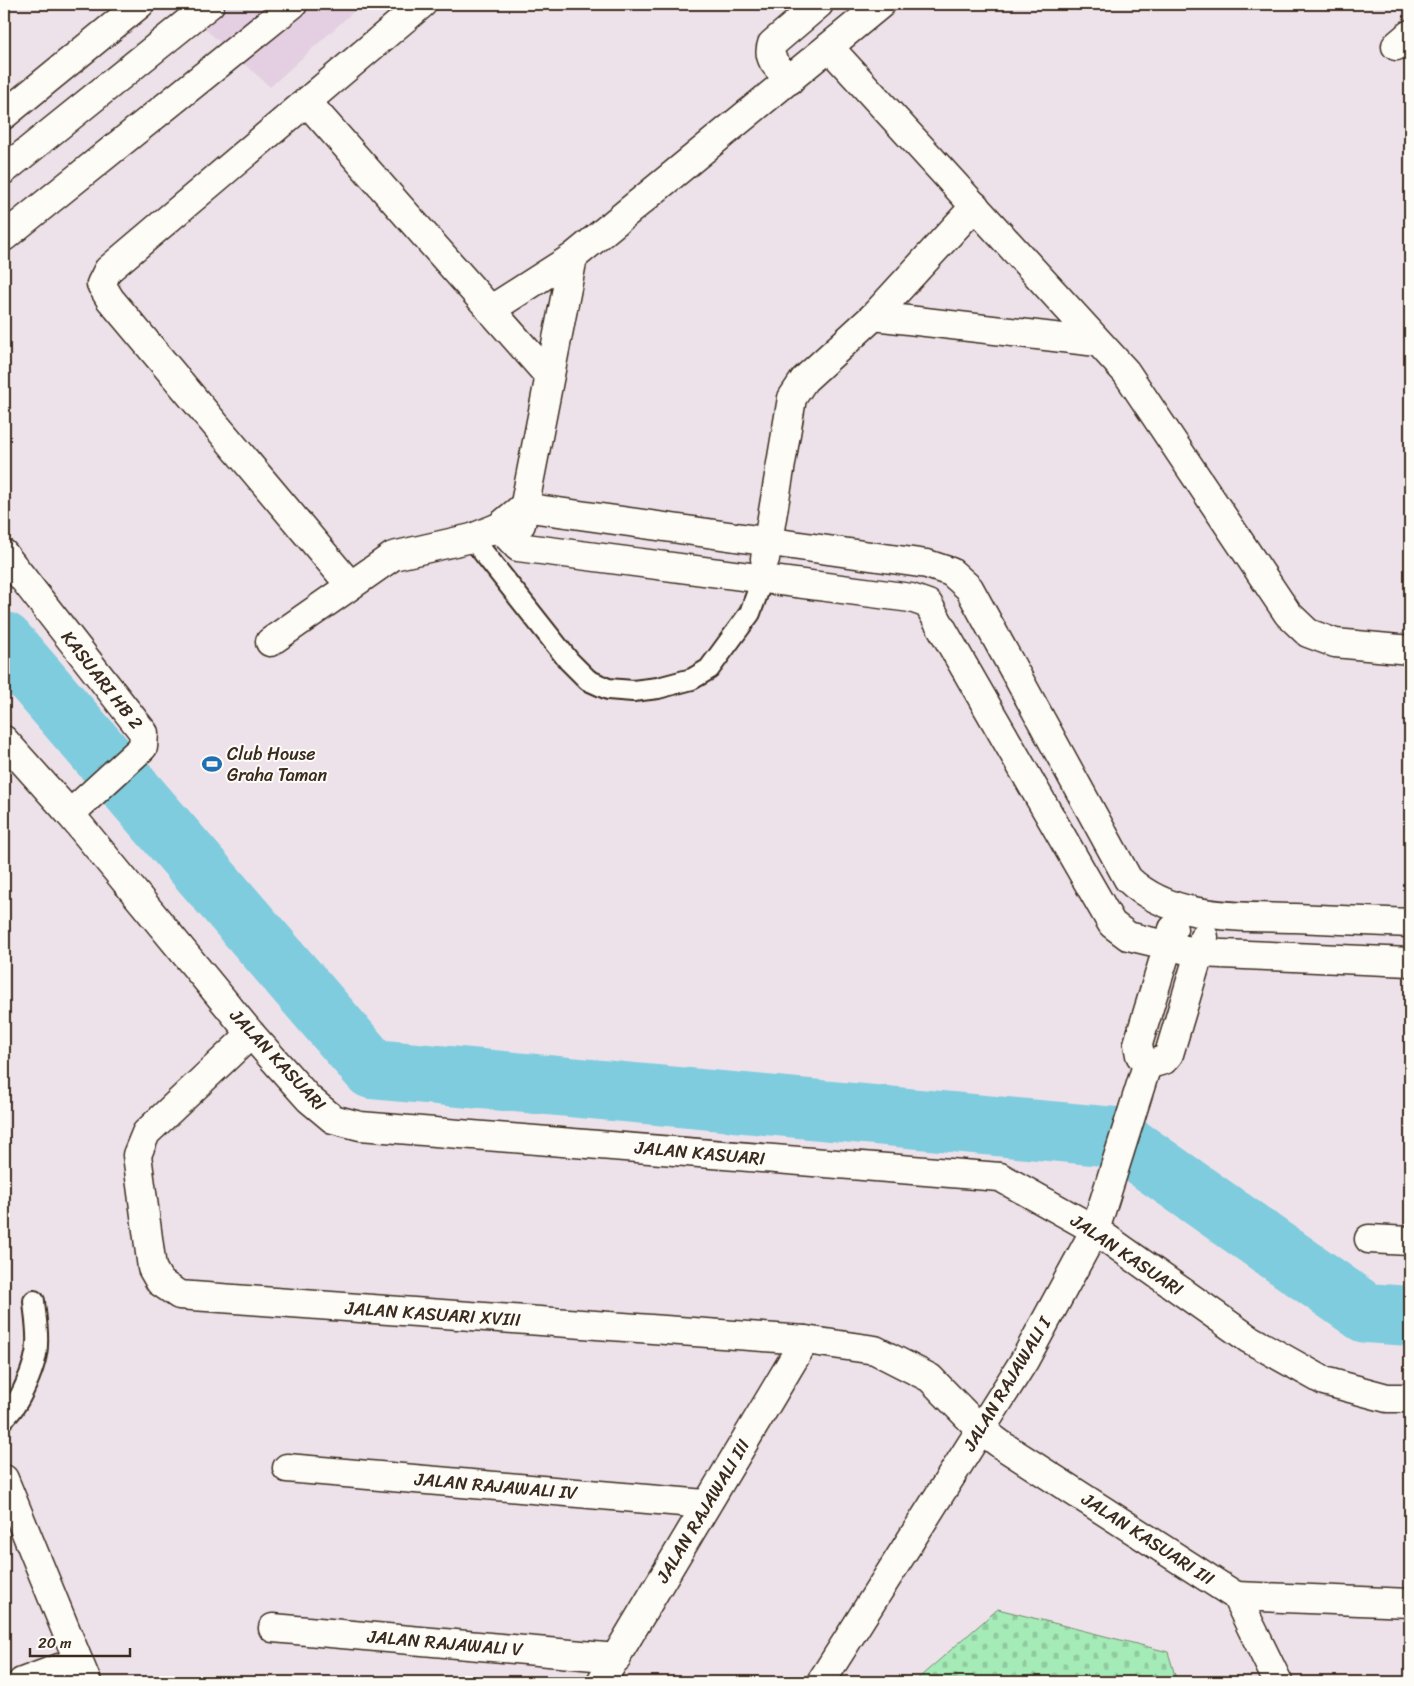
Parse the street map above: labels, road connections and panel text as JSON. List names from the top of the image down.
{
  "streets": {
    "street": [
      "KASUARI HB 2",
      "JALAN KASUARI",
      "JALAN KASUARI XVIII",
      "JALAN RAJAWALI I",
      "JALAN RAJAWALI IV",
      "JALAN RAJAWALI III",
      "JALAN KASUARI III",
      "JALAN RAJAWALI V"
    ]
  },
  "crossings": [
    ["KASUARI HB 2", "JALAN KASUARI"],
    ["JALAN KASUARI", "JALAN KASUARI XVIII"],
    ["JALAN KASUARI", "JALAN RAJAWALI I"],
    ["JALAN KASUARI XVIII", "JALAN RAJAWALI I"],
    ["JALAN KASUARI XVIII", "JALAN RAJAWALI III"],
    ["JALAN KASUARI XVIII", "JALAN KASUARI III"],
    ["JALAN RAJAWALI I", "JALAN KASUARI III"],
    ["JALAN RAJAWALI IV", "JALAN RAJAWALI III"],
    ["JALAN RAJAWALI III", "JALAN RAJAWALI V"]
  ],
  "places": {
    "sports": ["Club House Graha Taman"]
  },
  "scale_bar": "20 m"
}
